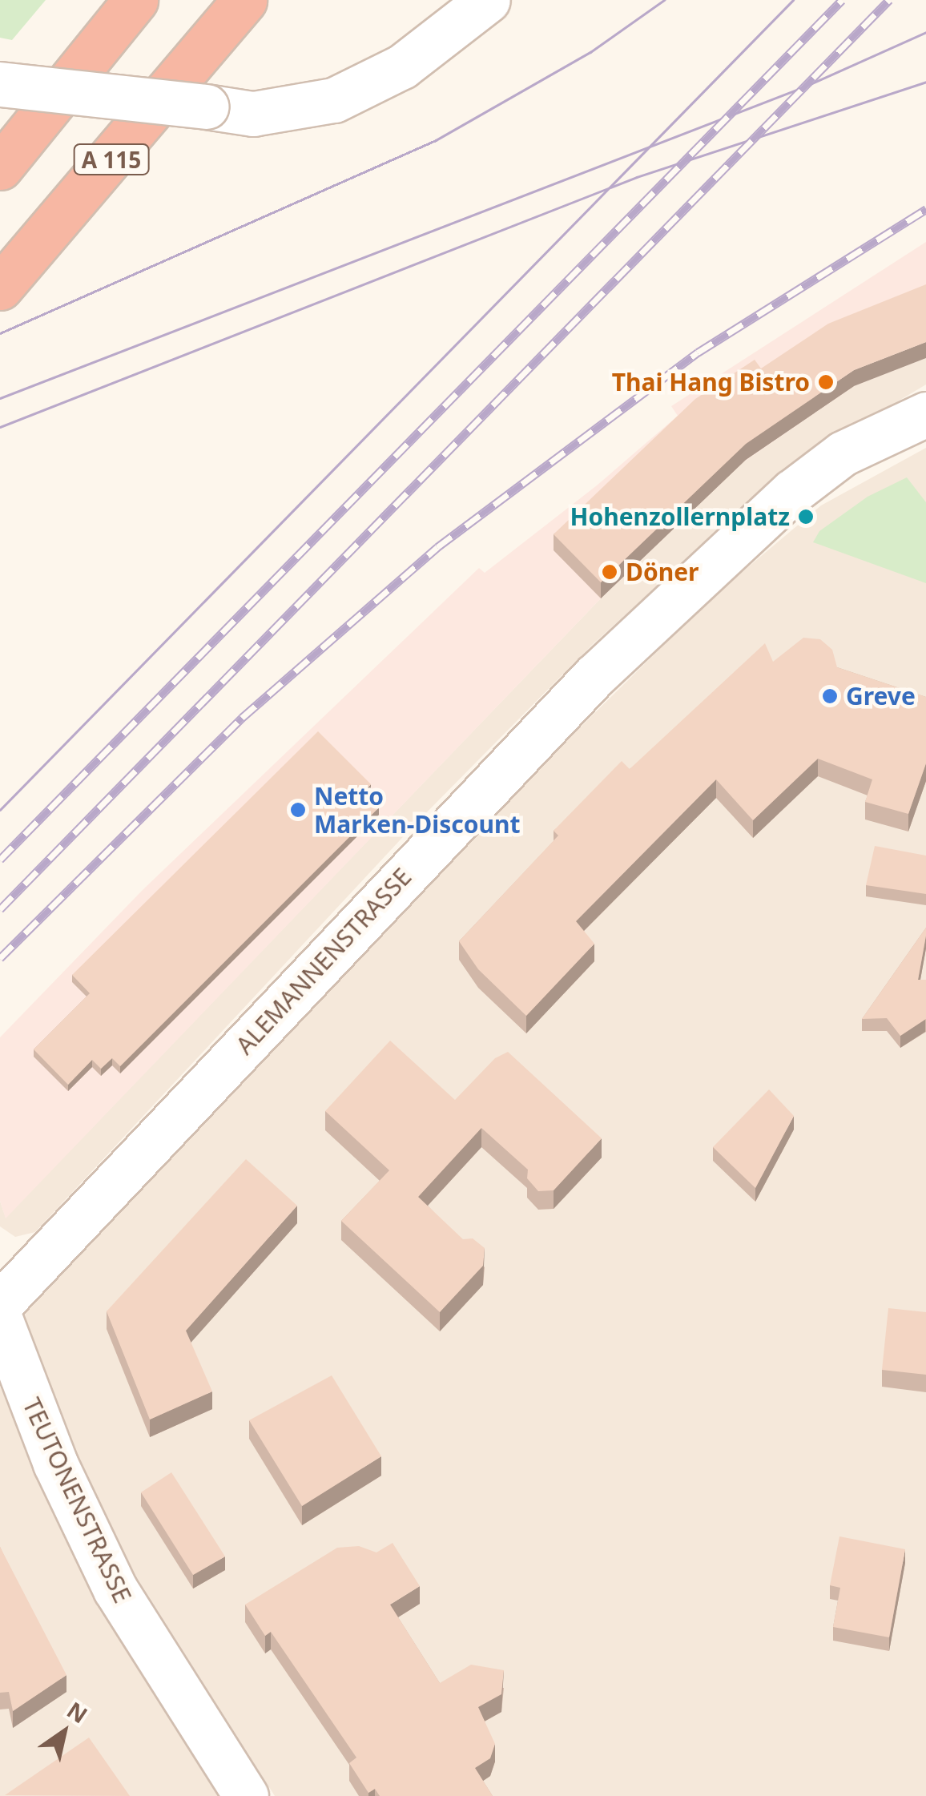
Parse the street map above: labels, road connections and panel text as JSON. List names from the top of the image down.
{
  "streets": {
    "highway": ["A 115"],
    "street": ["ALEMANNENSTRASSE", "TEUTONENSTRASSE"]
  },
  "places": [
    "Thai Hang Bistro",
    "Hohenzollernplatz",
    "Döner",
    "Greve",
    "Netto Marken-Discount"
  ],
  "north": "top right"
}
